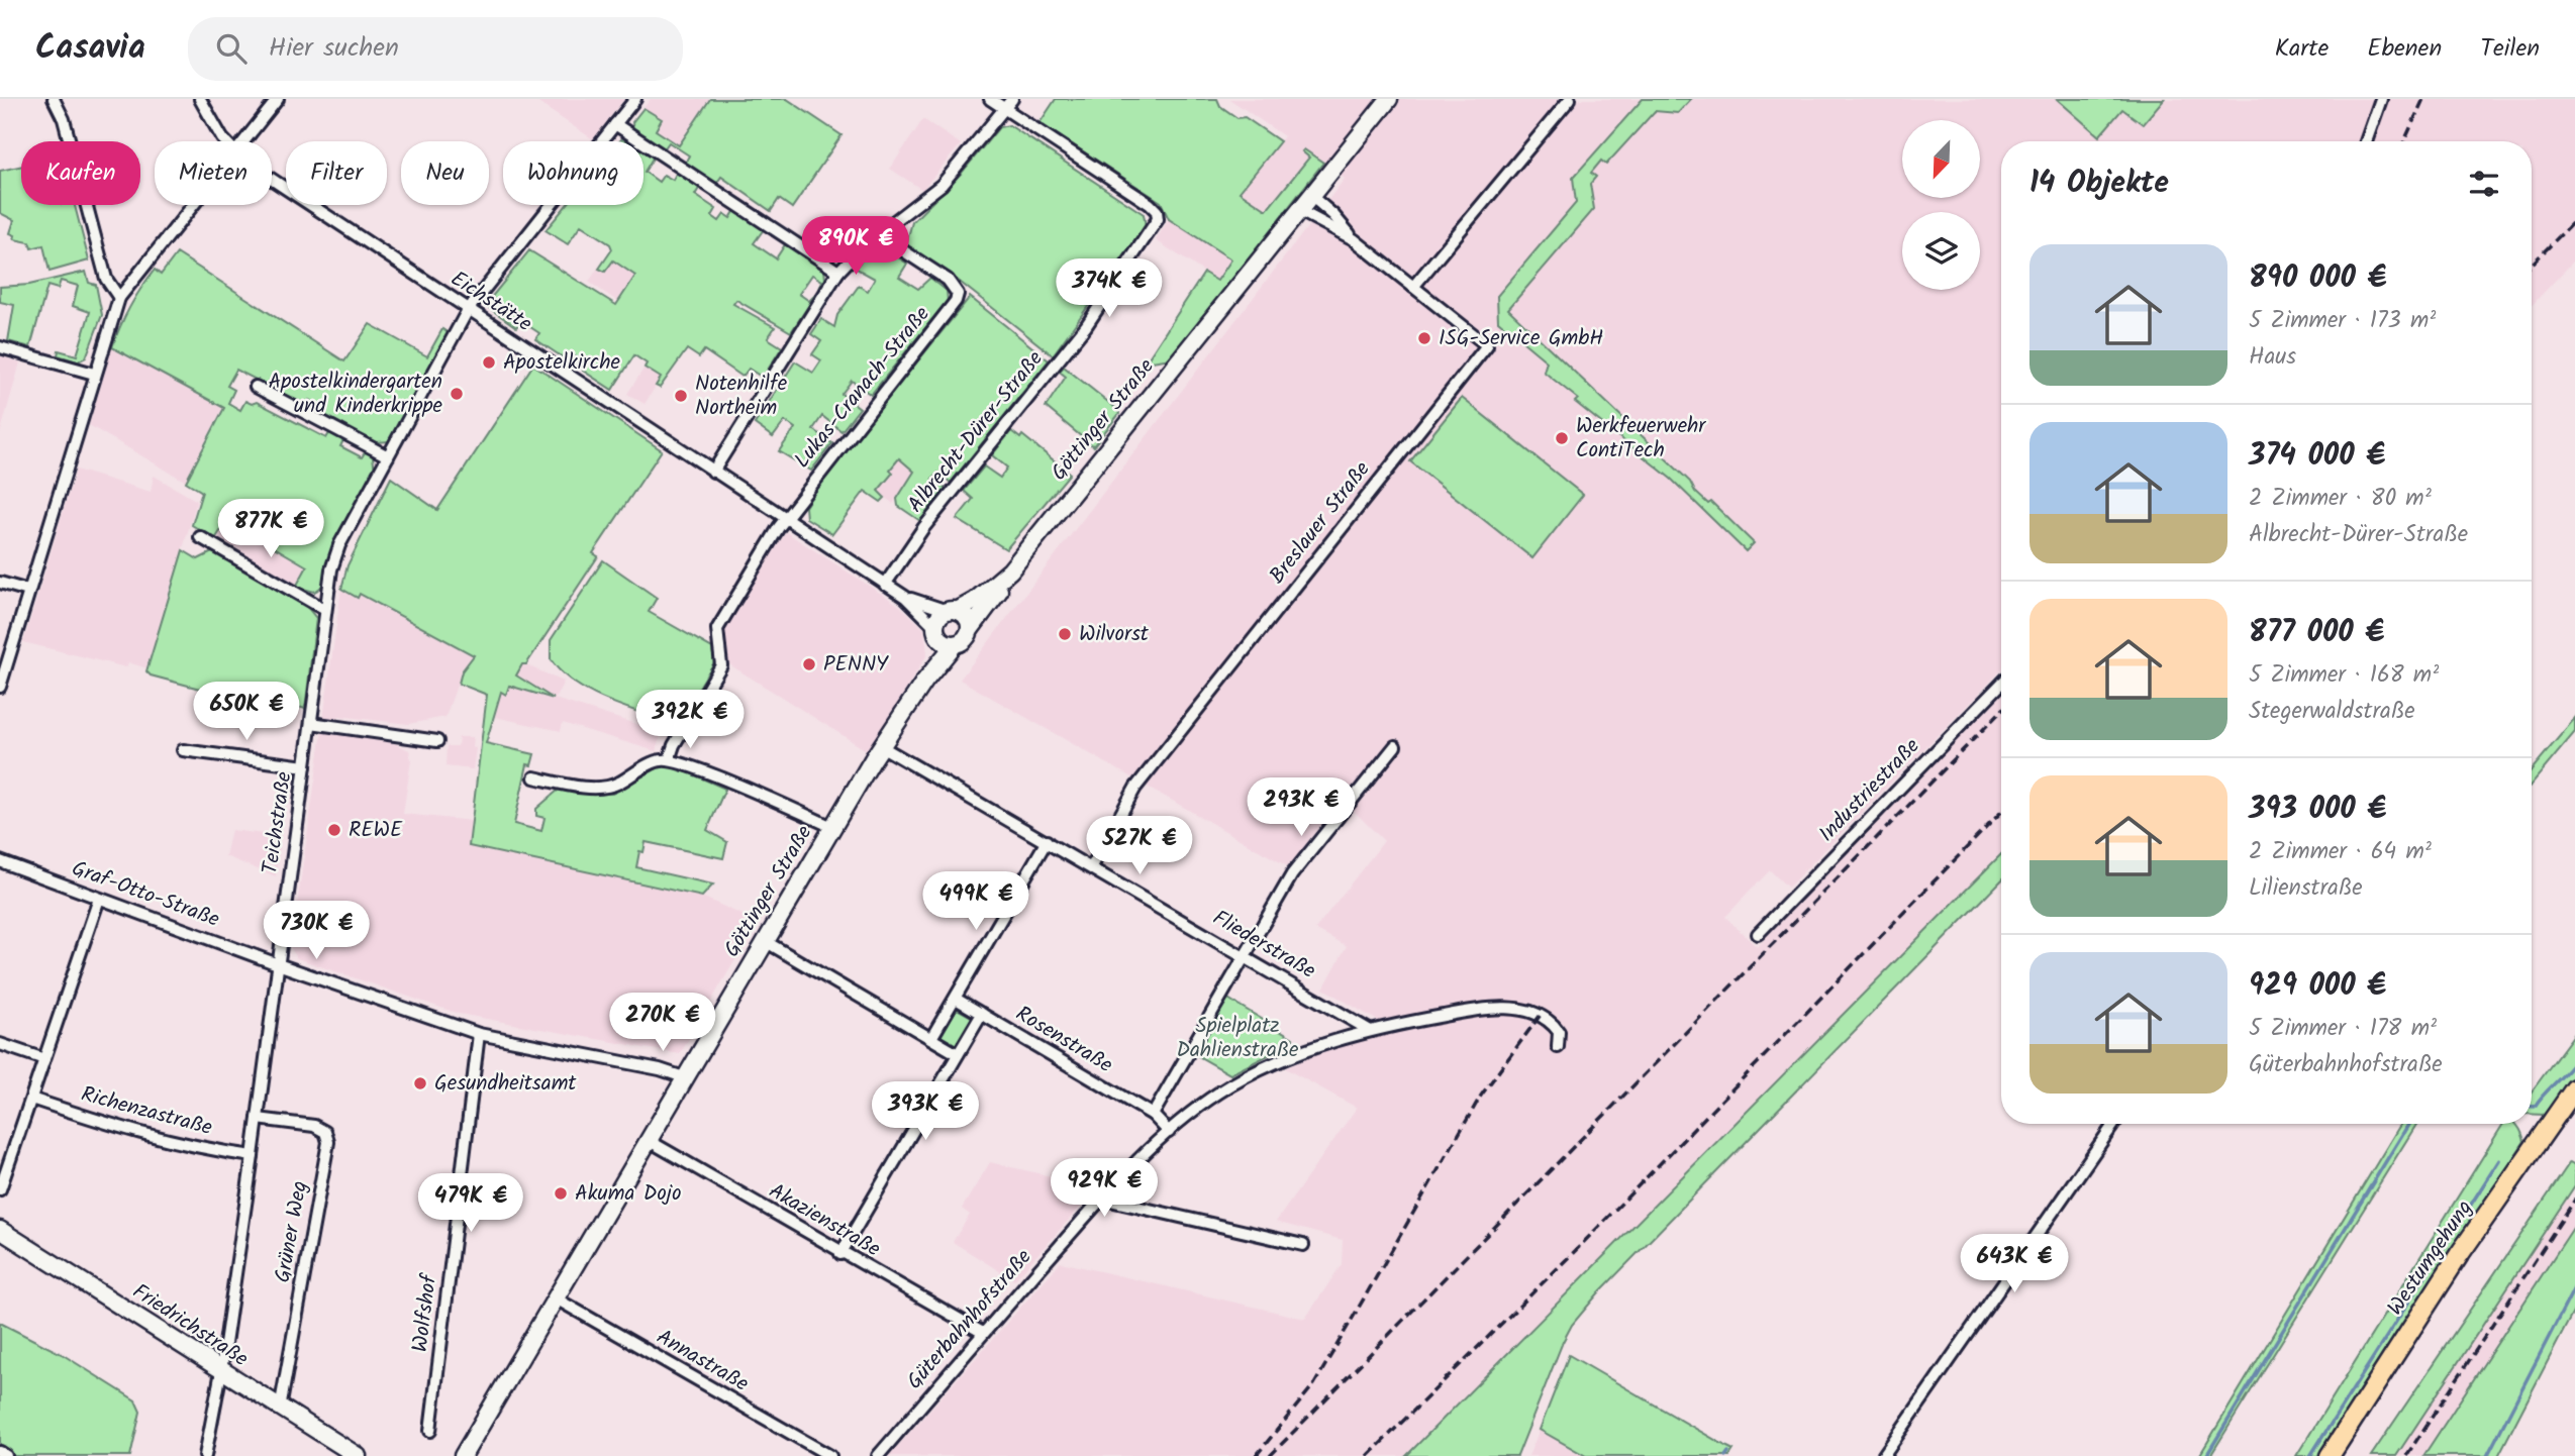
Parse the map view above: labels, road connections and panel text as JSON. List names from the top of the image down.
{
  "streets": {
    "main road": ["Göttinger Straße", "Westumgehung", "Friedrichstraße"],
    "street": [
      "Eichstätte",
      "Lukas-Cranach-Straße",
      "Albrecht-Dürer-Straße",
      "Breslauer Straße",
      "Industriestraße",
      "Teichstraße",
      "Graf-Otto-Straße",
      "Fliederstraße",
      "Rosenstraße",
      "Richenzastraße",
      "Akazienstraße",
      "Grüner Weg",
      "Wolfshof",
      "Güterbahnhofstraße",
      "Annastraße"
    ]
  },
  "crossings": [
    ["Eichstätte", "Lukas-Cranach-Straße"],
    ["Eichstätte", "Göttinger Straße"],
    ["Eichstätte", "Albrecht-Dürer-Straße"],
    ["Eichstätte", "Teichstraße"],
    ["Göttinger Straße", "Breslauer Straße"],
    ["Göttinger Straße", "Graf-Otto-Straße"],
    ["Göttinger Straße", "Fliederstraße"],
    ["Göttinger Straße", "Akazienstraße"],
    ["Göttinger Straße", "Annastraße"],
    ["Breslauer Straße", "Fliederstraße"],
    ["Teichstraße", "Graf-Otto-Straße"],
    ["Teichstraße", "Richenzastraße"],
    ["Teichstraße", "Grüner Weg"],
    ["Teichstraße", "Friedrichstraße"],
    ["Graf-Otto-Straße", "Wolfshof"],
    ["Fliederstraße", "Güterbahnhofstraße"],
    ["Rosenstraße", "Güterbahnhofstraße"],
    ["Akazienstraße", "Güterbahnhofstraße"],
    ["Grüner Weg", "Friedrichstraße"]
  ],
  "parks": ["Spielplatz Dahlienstraße"],
  "places": [
    "ISG-Service GmbH",
    "Apostelkirche",
    "Apostelkindergarten und Kinderkrippe",
    "Notenhilfe Northeim",
    "Werkfeuerwehr ContiTech",
    "Wilvorst",
    "PENNY",
    "REWE",
    "Gesundheitsamt",
    "Akuma Dojo"
  ],
  "north": "bottom left",
  "page": {
    "header": "Casavia",
    "search": "Hier suchen",
    "nav": ["Karte", "Ebenen", "Teilen"],
    "chip": [
      "Kaufen",
      "Mieten",
      "Filter",
      "Neu",
      "Wohnung"
    ],
    "heading": "14 Objekte",
    "price": [
      "890K €",
      "374K €",
      "877K €",
      "650K €",
      "392K €",
      "293K €",
      "527K €",
      "499K €",
      "730K €",
      "270K €",
      "393K €",
      "929K €",
      "479K €",
      "643K €"
    ],
    "list": [
      {
        "name": "890 000 €",
        "note": "5 Zimmer · 173 m² · Haus"
      },
      {
        "name": "374 000 €",
        "note": "2 Zimmer · 80 m² · Albrecht-Dürer-Straße"
      },
      {
        "name": "877 000 €",
        "note": "5 Zimmer · 168 m² · Stegerwaldstraße"
      },
      {
        "name": "393 000 €",
        "note": "2 Zimmer · 64 m² · Lilienstraße"
      },
      {
        "name": "929 000 €",
        "note": "5 Zimmer · 178 m² · Güterbahnhofstraße"
      }
    ]
  }
}
